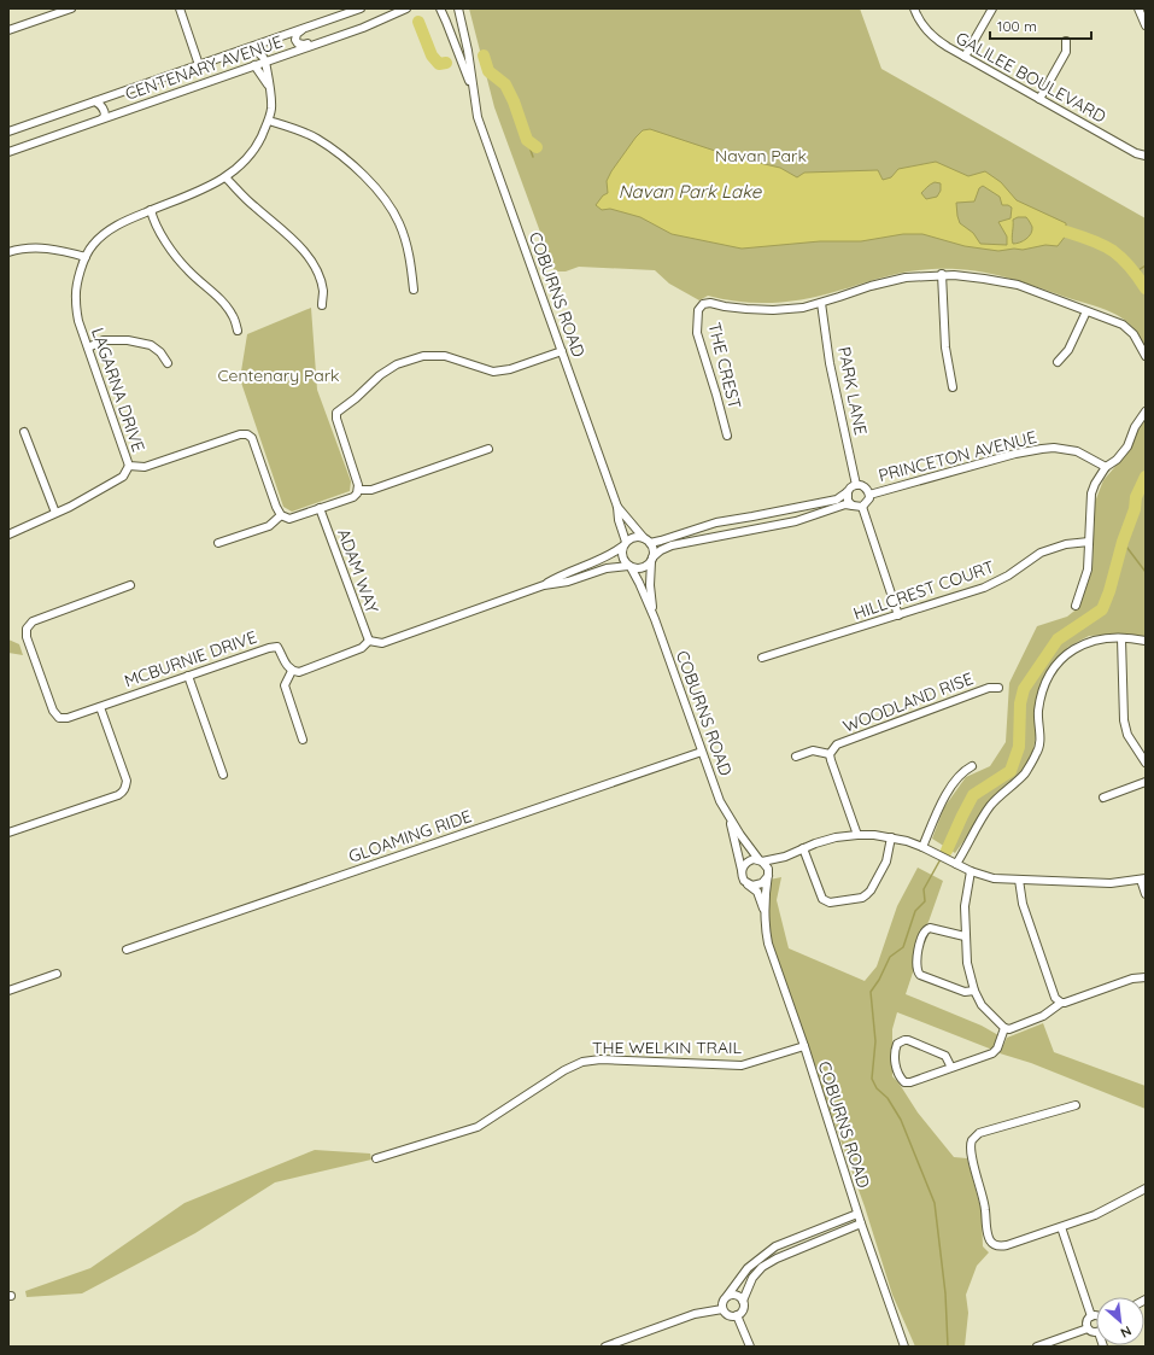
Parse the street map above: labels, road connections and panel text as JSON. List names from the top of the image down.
{
  "streets": {
    "street": [
      "CENTENARY AVENUE",
      "GALILEE BOULEVARD",
      "COBURNS ROAD",
      "THE CREST",
      "LAGARNA DRIVE",
      "PARK LANE",
      "PRINCETON AVENUE",
      "ADAM WAY",
      "HILLCREST COURT",
      "MCBURNIE DRIVE",
      "WOODLAND RISE",
      "GLOAMING RIDE",
      "THE WELKIN TRAIL"
    ]
  },
  "crossings": [
    ["CENTENARY AVENUE", "LAGARNA DRIVE"],
    ["COBURNS ROAD", "GLOAMING RIDE"],
    ["COBURNS ROAD", "THE WELKIN TRAIL"],
    ["THE CREST", "PARK LANE"],
    ["PARK LANE", "PRINCETON AVENUE"]
  ],
  "water": ["Navan Park Lake"],
  "parks": ["Navan Park", "Centenary Park"],
  "scale_bar": "100 m",
  "north": "bottom right"
}
